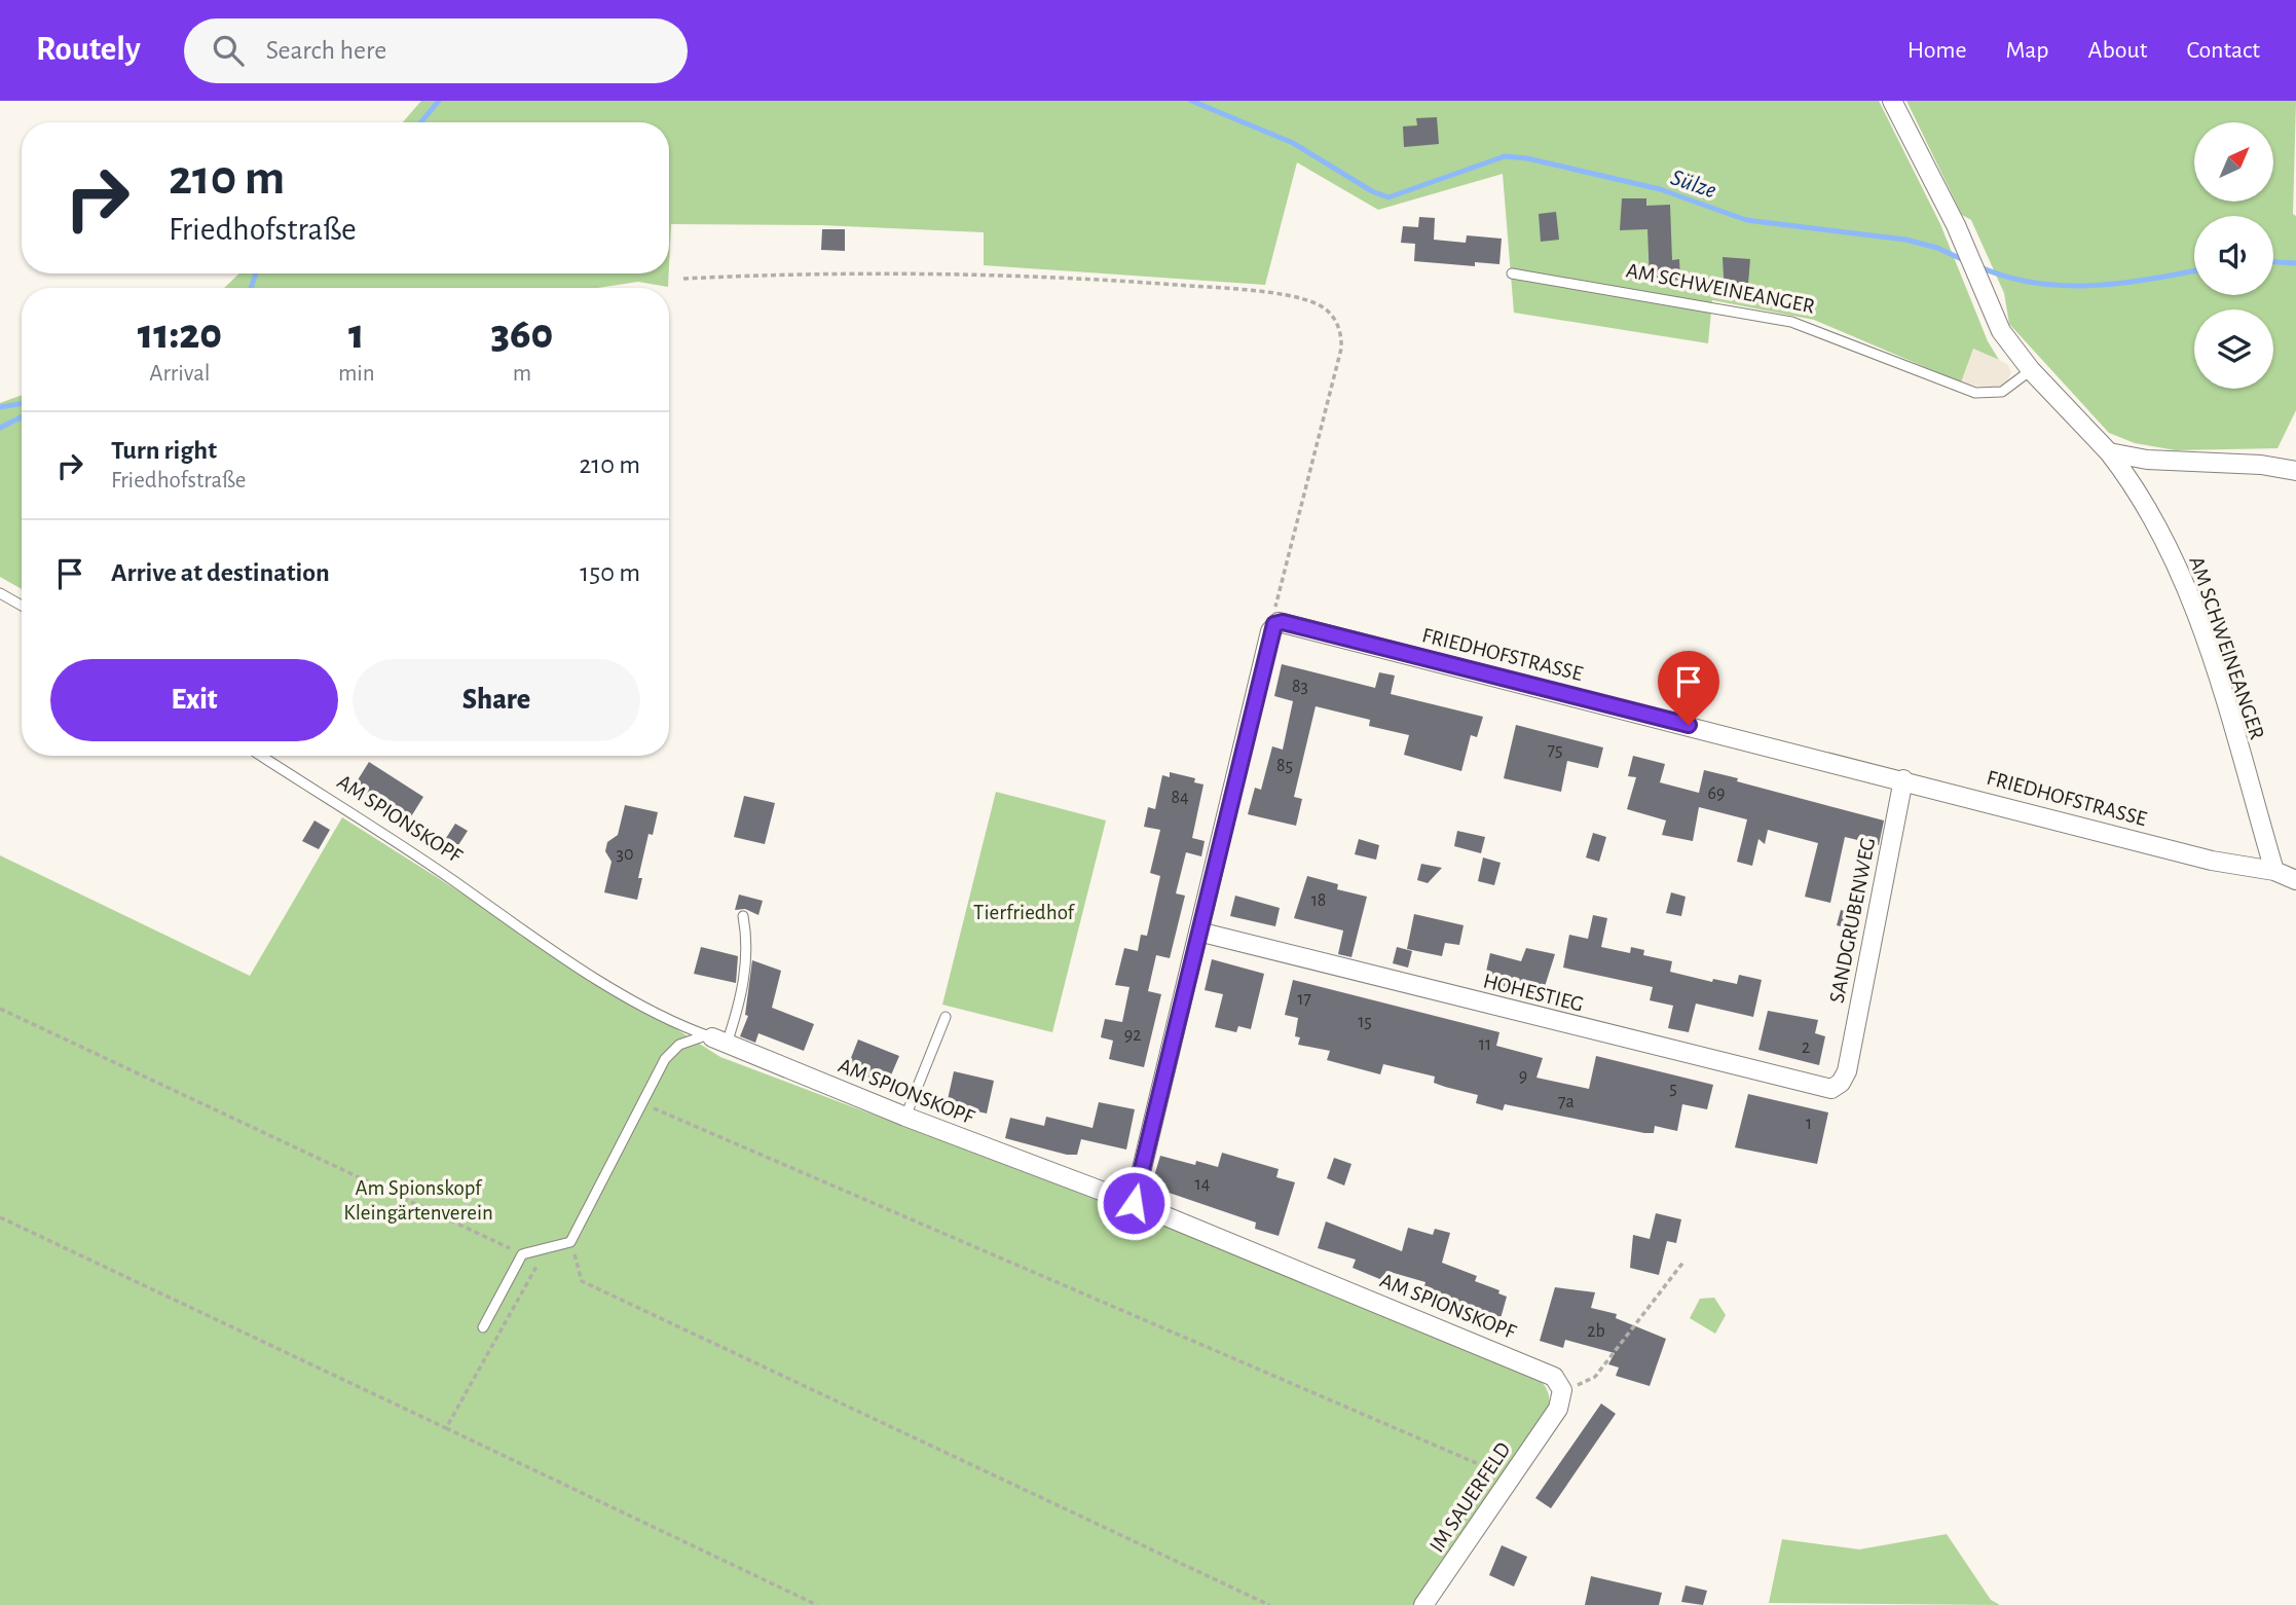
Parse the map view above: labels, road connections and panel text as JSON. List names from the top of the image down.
{
  "streets": {
    "street": [
      "AM SCHWEINEANGER",
      "FRIEDHOFSTRASSE",
      "AM SPIONSKOPF",
      "SANDGRUBENWEG",
      "HOHESTIEG",
      "IM SAUERFELD"
    ]
  },
  "crossings": [
    ["AM SCHWEINEANGER", "FRIEDHOFSTRASSE"],
    ["FRIEDHOFSTRASSE", "SANDGRUBENWEG"],
    ["AM SPIONSKOPF", "IM SAUERFELD"],
    ["SANDGRUBENWEG", "HOHESTIEG"]
  ],
  "water": ["Sülze"],
  "parks": ["Tierfriedhof", "Am Spionskopf Kleingärtenverein"],
  "house_numbers": [
    "83",
    "75",
    "85",
    "69",
    "84",
    "30",
    "18",
    "17",
    "15",
    "92",
    "11",
    "2",
    "9",
    "5",
    "7a",
    "1",
    "14",
    "2b"
  ],
  "north": "top right",
  "page": {
    "header": "Routely",
    "search": "Search here",
    "nav": [
      "Home",
      "Map",
      "About",
      "Contact"
    ],
    "turn": ["210 m", "Friedhofstraße"],
    "eta": [
      "11:20",
      "Arrival",
      "1",
      "min",
      "360",
      "m"
    ],
    "list": [
      {
        "name": "Turn right",
        "note": "Friedhofstraße",
        "value": "210 m"
      },
      {
        "name": "Arrive at destination",
        "value": "150 m"
      }
    ],
    "buttons": ["Exit", "Share"]
  }
}
